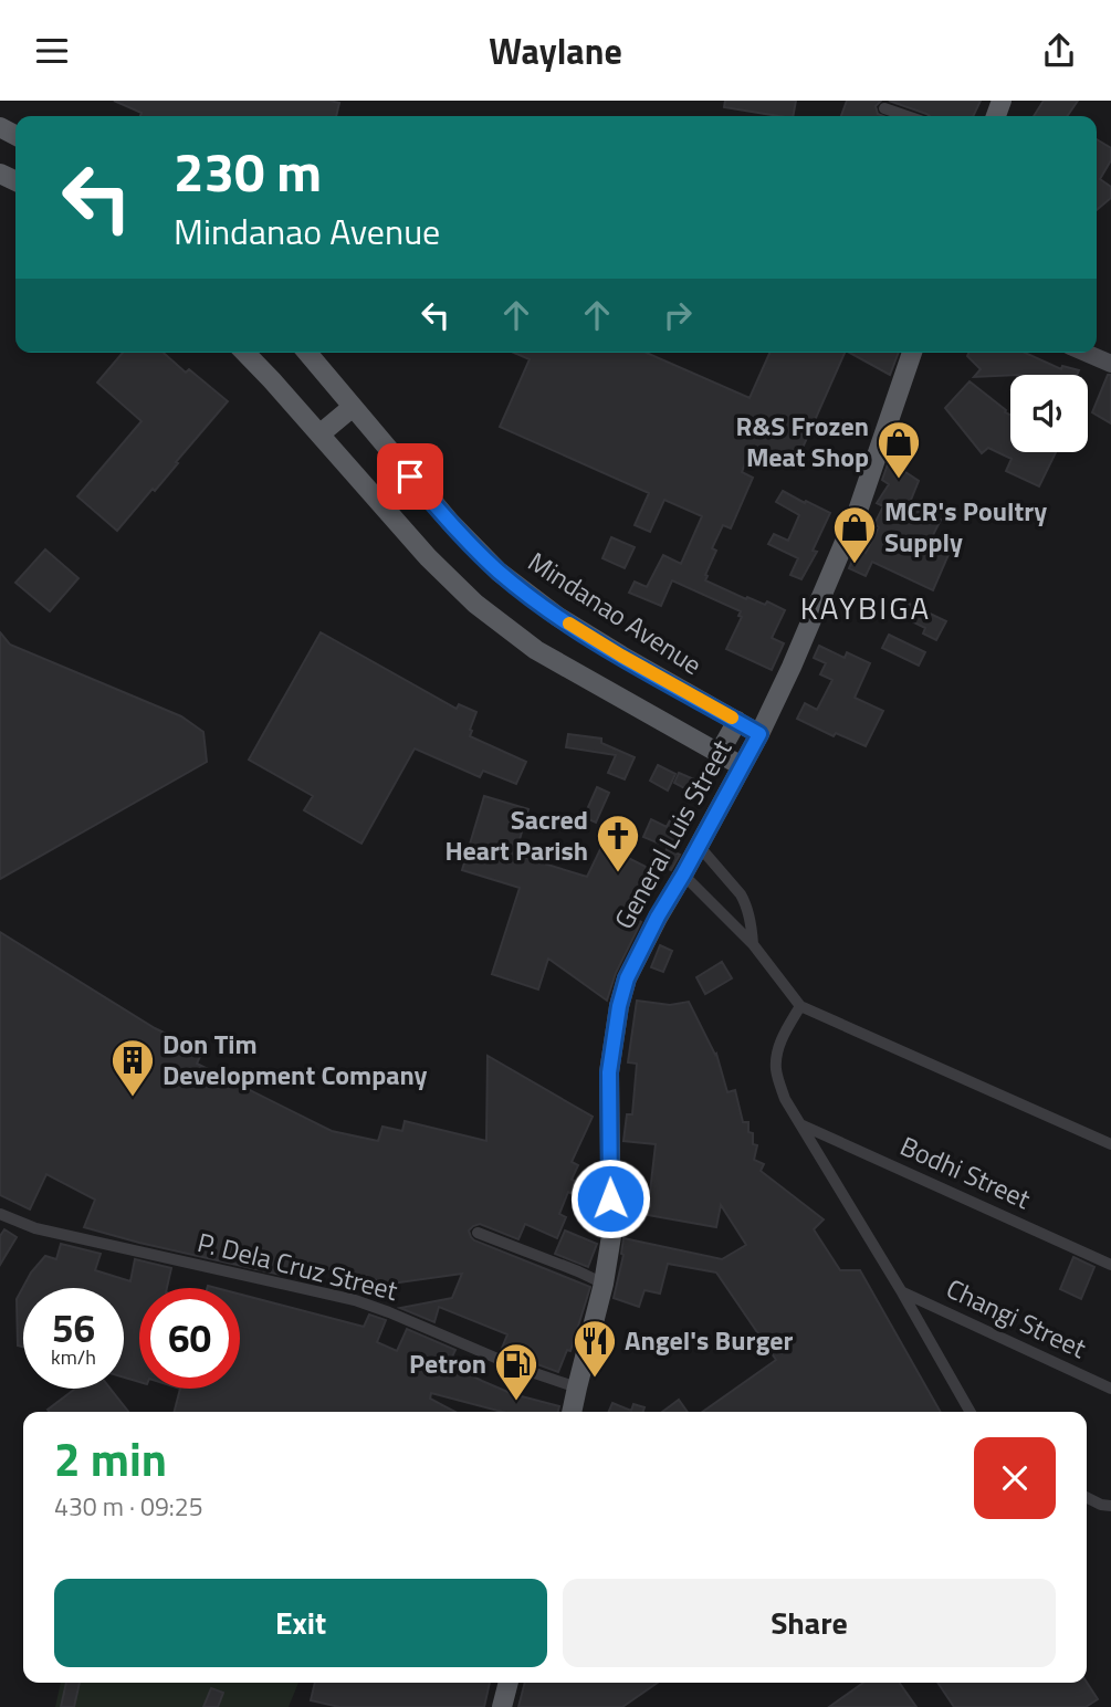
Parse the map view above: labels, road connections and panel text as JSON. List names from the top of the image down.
{
  "streets": {
    "main road": ["Mindanao Avenue", "General Luis Street"],
    "street": ["Bodhi Street", "P. Dela Cruz Street", "Changi Street"]
  },
  "crossings": [
    ["Mindanao Avenue", "General Luis Street"],
    ["General Luis Street", "P. Dela Cruz Street"]
  ],
  "districts": ["KAYBIGA"],
  "places": {
    "shop": ["R&S Frozen Meat Shop", "MCR's Poultry Supply"],
    "church": ["Sacred Heart Parish"],
    "building": ["Don Tim Development Company"],
    "restaurant": ["Angel's Burger"],
    "fuel station": ["Petron"]
  },
  "page": {
    "header": "Waylane",
    "turn": ["230 m", "Mindanao Avenue"],
    "speed": "56 km/h",
    "limit": "60",
    "heading": ["2 min", "430 m · 09:25"],
    "buttons": ["Exit", "Share"]
  }
}
